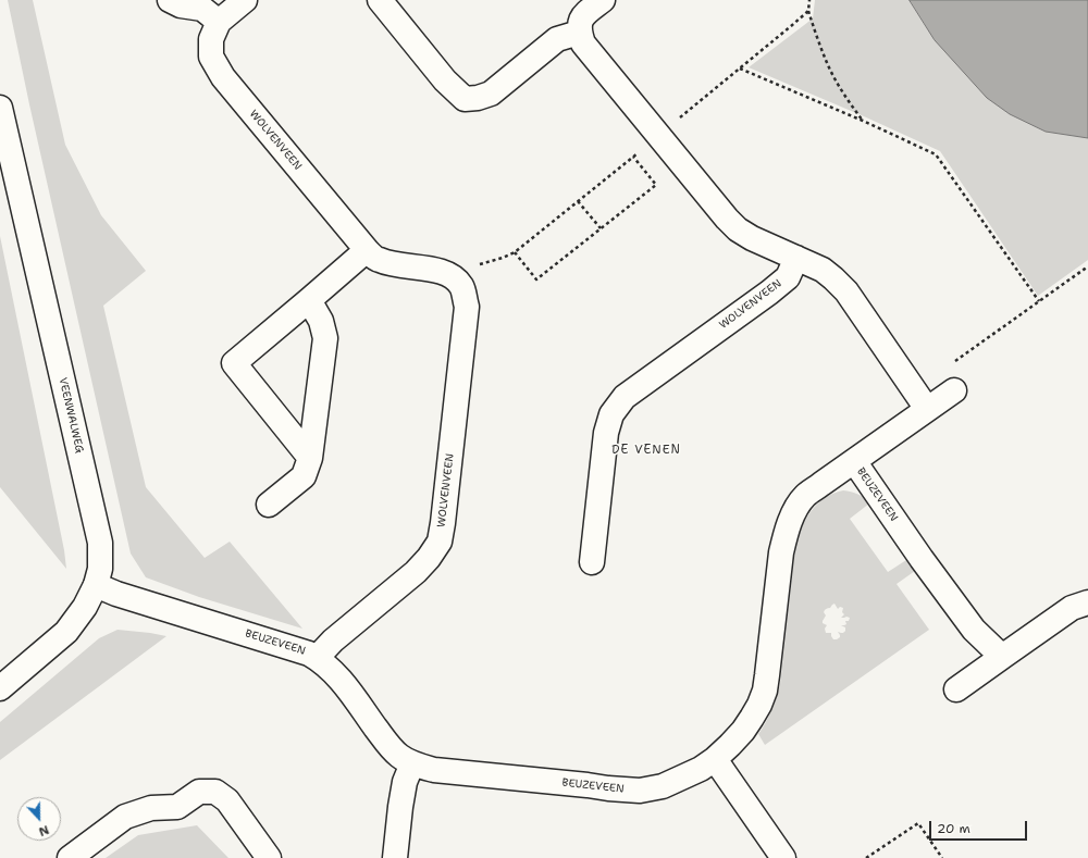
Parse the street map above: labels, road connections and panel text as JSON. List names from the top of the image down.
{
  "streets": {
    "street": ["WOLVENVEEN", "VEENWALWEG", "BEUZEVEEN"]
  },
  "crossings": [
    ["WOLVENVEEN", "BEUZEVEEN"],
    ["VEENWALWEG", "BEUZEVEEN"]
  ],
  "districts": ["DE VENEN"],
  "scale_bar": "20 m",
  "north": "bottom"
}
